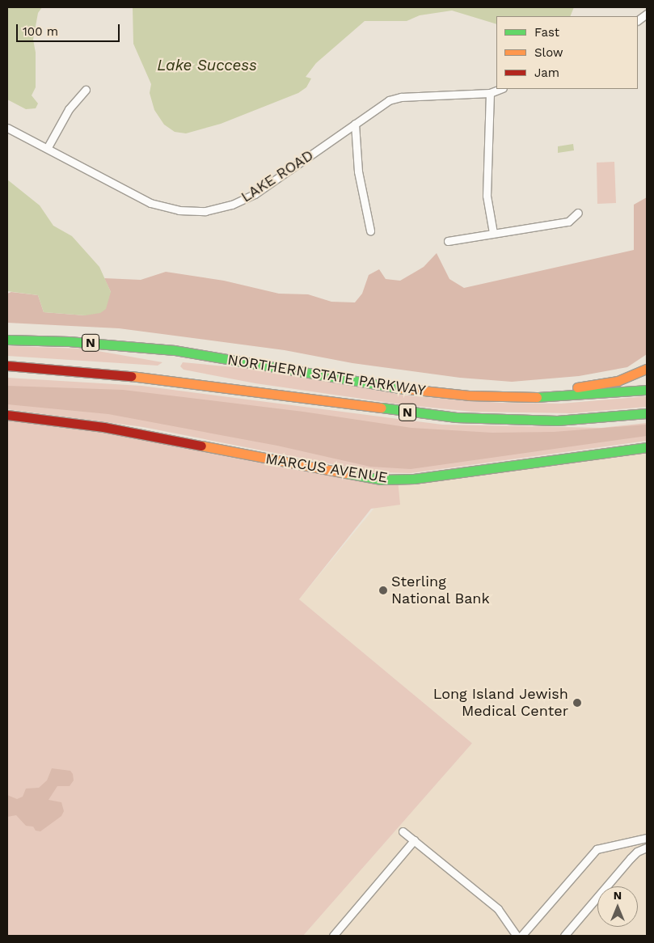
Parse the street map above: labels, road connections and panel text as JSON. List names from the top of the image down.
{
  "streets": {
    "main road": ["N", "NORTHERN STATE PARKWAY", "MARCUS AVENUE"],
    "street": ["LAKE ROAD"]
  },
  "water": ["Lake Success"],
  "places": ["Sterling National Bank", "Long Island Jewish Medical Center"],
  "legend": ["Fast", "Slow", "Jam"],
  "scale_bar": "100 m",
  "north": "top"
}
